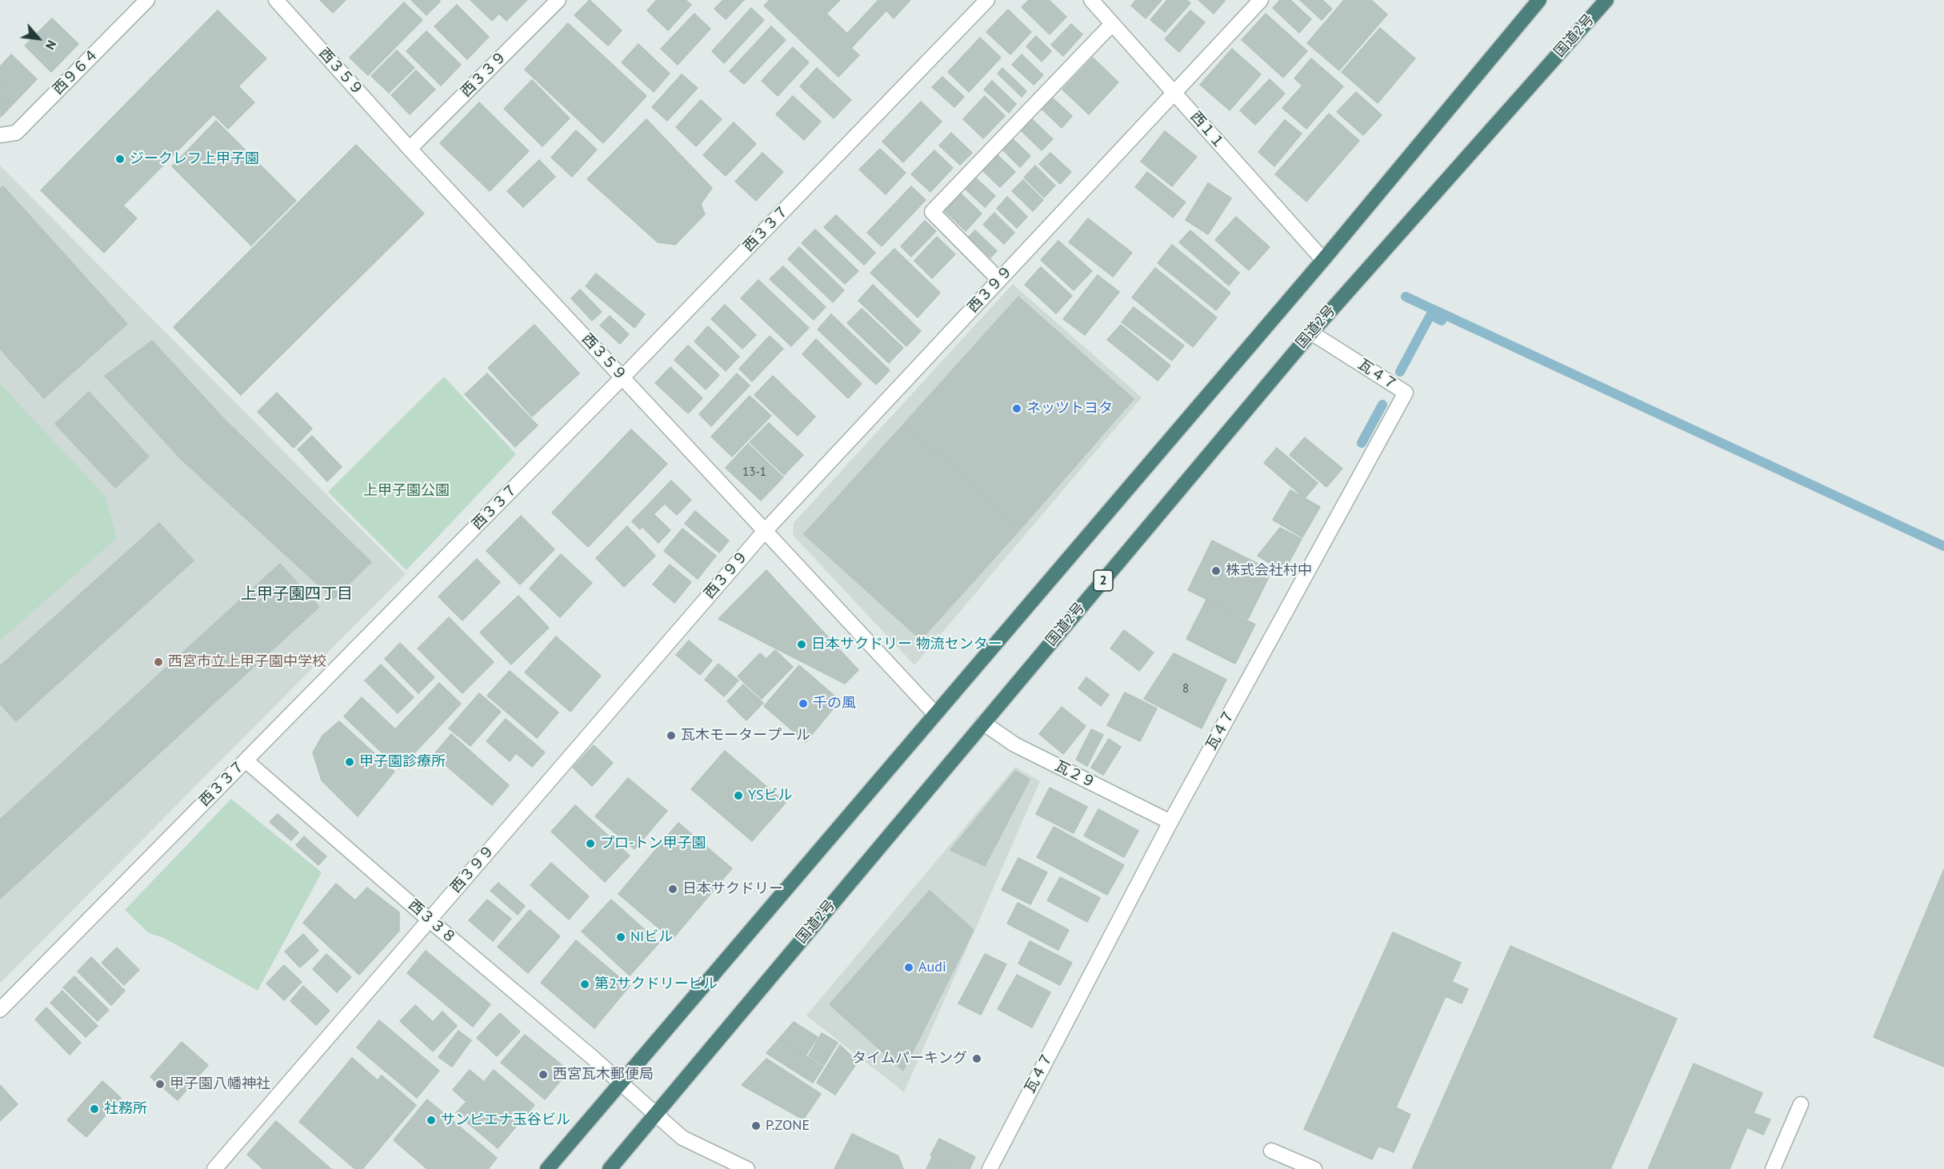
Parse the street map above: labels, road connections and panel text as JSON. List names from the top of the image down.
{
  "streets": {
    "highway": ["国道2号", "2"],
    "street": [
      "西９６４",
      "西３５９",
      "西３３９",
      "西１１",
      "西３３７",
      "西３９９",
      "瓦４７",
      "瓦２９",
      "西３３８"
    ]
  },
  "crossings": [
    ["国道2号", "瓦４７"],
    ["国道2号", "瓦２９"],
    ["国道2号", "西３３８"],
    ["西３５９", "西３３９"],
    ["西３５９", "西３３７"],
    ["西３５９", "西３９９"],
    ["西１１", "西３９９"],
    ["西３３７", "西３３８"],
    ["西３９９", "西３３８"],
    ["瓦４７", "瓦２９"]
  ],
  "districts": ["上甲子園四丁目"],
  "parks": ["上甲子園公園"],
  "places": [
    "ジークレフ上甲子園",
    "ネッツトヨタ",
    "株式会社村中",
    "日本サクドリー 物流センター",
    "西宮市立上甲子園中学校",
    "千の風",
    "瓦木モータープール",
    "甲子園診療所",
    "YSビル",
    "プロ-トン甲子園",
    "日本サクドリー",
    "NIビル",
    "Audi",
    "第2サクドリービル",
    "タイムパーキング",
    "西宮瓦木郵便局",
    "甲子園八幡神社",
    "社務所",
    "サンピエナ玉谷ビル",
    "P.ZONE"
  ],
  "house_numbers": ["13-1", "8"],
  "north": "bottom right"
}
